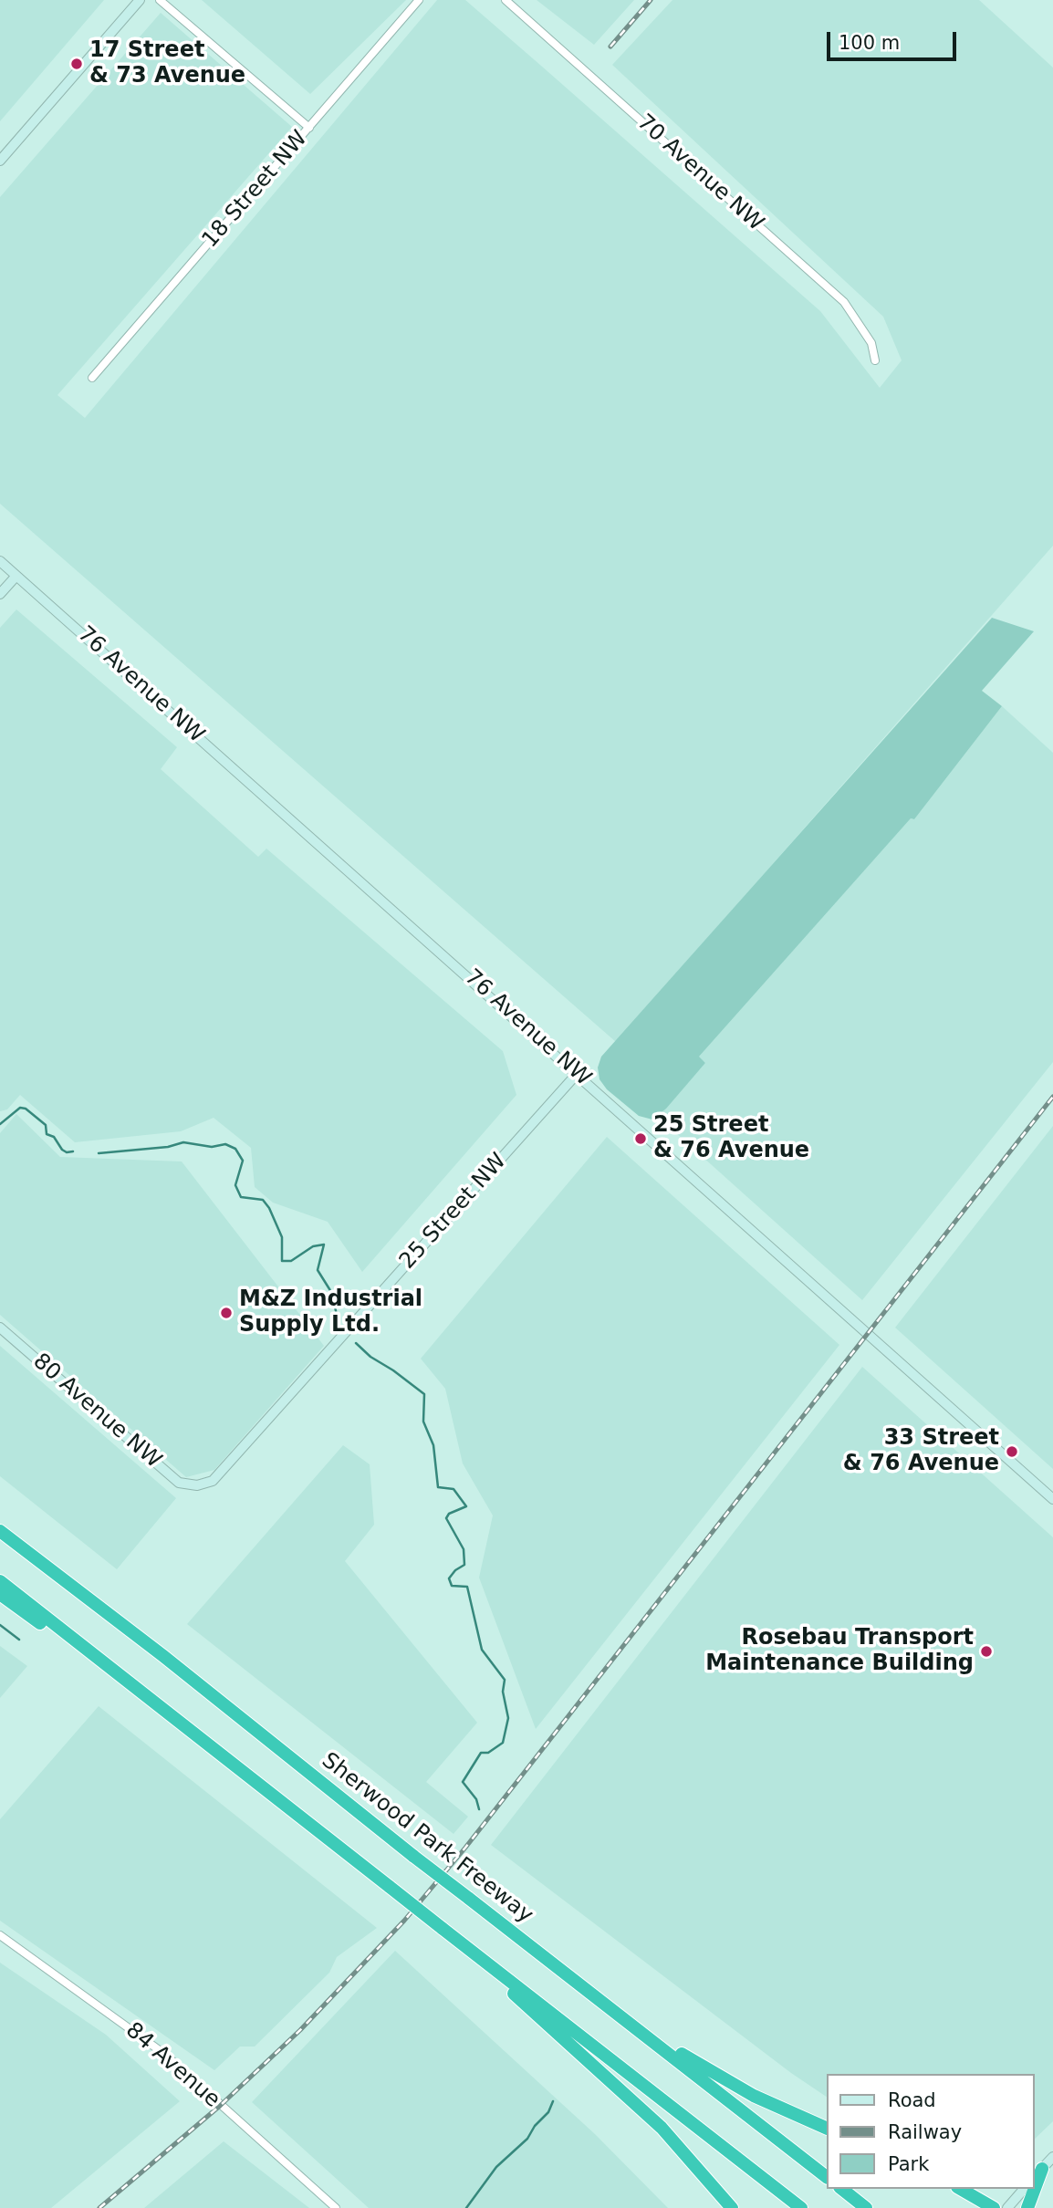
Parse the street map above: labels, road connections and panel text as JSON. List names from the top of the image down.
{
  "streets": {
    "highway": ["Sherwood Park Freeway"],
    "street": [
      "70 Avenue NW",
      "18 Street NW",
      "76 Avenue NW",
      "25 Street NW",
      "80 Avenue NW",
      "84 Avenue"
    ]
  },
  "crossings": [
    ["76 Avenue NW", "25 Street NW"],
    ["25 Street NW", "80 Avenue NW"]
  ],
  "places": [
    "17 Street & 73 Avenue",
    "25 Street & 76 Avenue",
    "M&Z Industrial Supply Ltd.",
    "33 Street & 76 Avenue",
    "Rosebau Transport Maintenance Building"
  ],
  "legend": ["Road", "Railway", "Park"],
  "scale_bar": "100 m"
}
